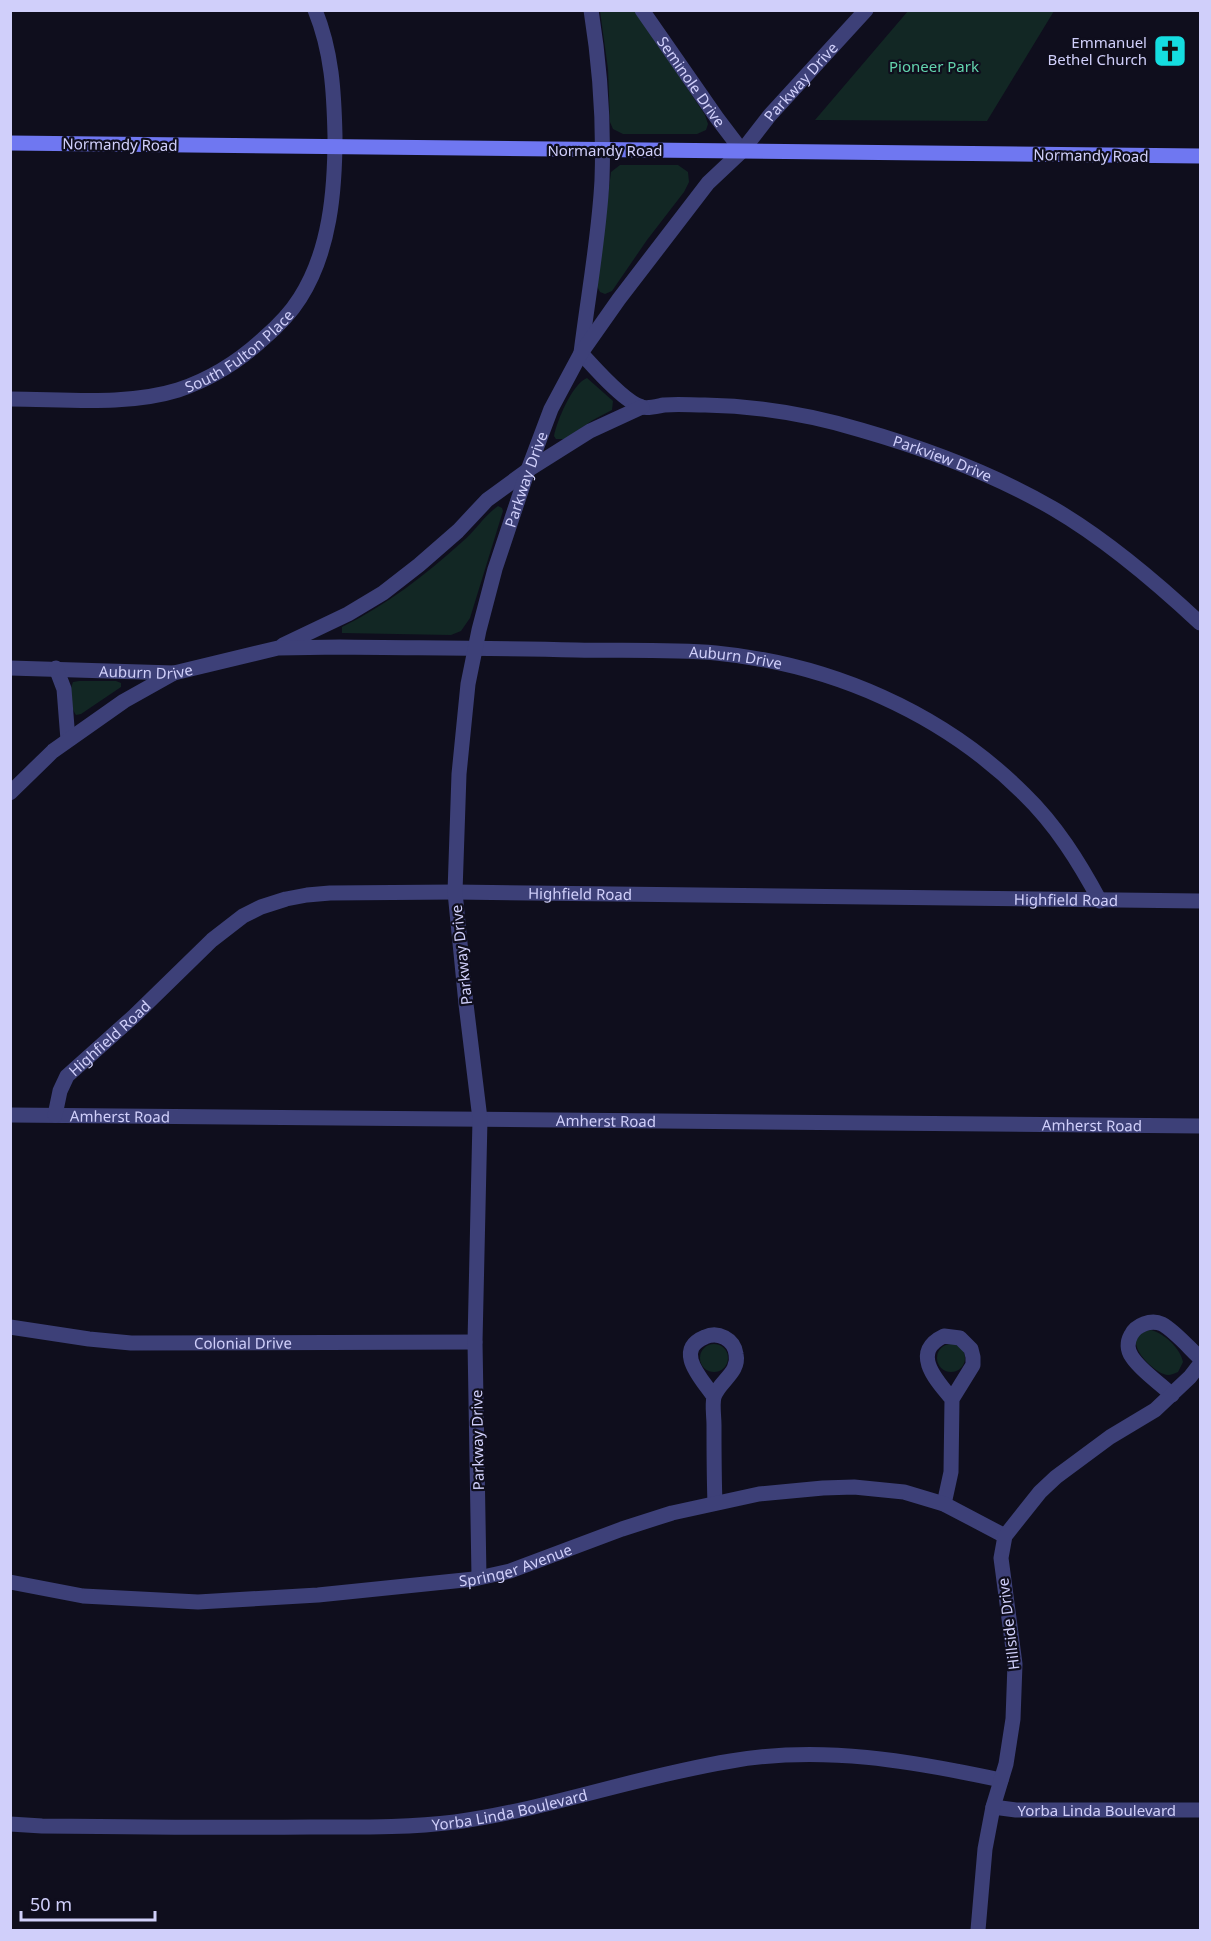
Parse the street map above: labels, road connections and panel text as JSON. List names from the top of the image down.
{
  "streets": {
    "street": [
      "Seminole Drive",
      "Parkway Drive",
      "Normandy Road",
      "South Fulton Place",
      "Parkview Drive",
      "Auburn Drive",
      "Highfield Road",
      "Amherst Road",
      "Colonial Drive",
      "Springer Avenue",
      "Hillside Drive",
      "Yorba Linda Boulevard"
    ]
  },
  "crossings": [
    ["Seminole Drive", "Parkway Drive"],
    ["Seminole Drive", "Normandy Road"],
    ["Parkway Drive", "Normandy Road"],
    ["Parkway Drive", "Parkview Drive"],
    ["Parkway Drive", "Auburn Drive"],
    ["Parkway Drive", "Highfield Road"],
    ["Parkway Drive", "Amherst Road"],
    ["Parkway Drive", "Colonial Drive"],
    ["Parkway Drive", "Springer Avenue"],
    ["Normandy Road", "South Fulton Place"],
    ["Parkview Drive", "Auburn Drive"],
    ["Auburn Drive", "Highfield Road"],
    ["Highfield Road", "Amherst Road"],
    ["Springer Avenue", "Hillside Drive"],
    ["Hillside Drive", "Yorba Linda Boulevard"]
  ],
  "parks": ["Pioneer Park"],
  "places": {
    "church": ["Emmanuel Bethel Church"]
  },
  "scale_bar": "50 m"
}
